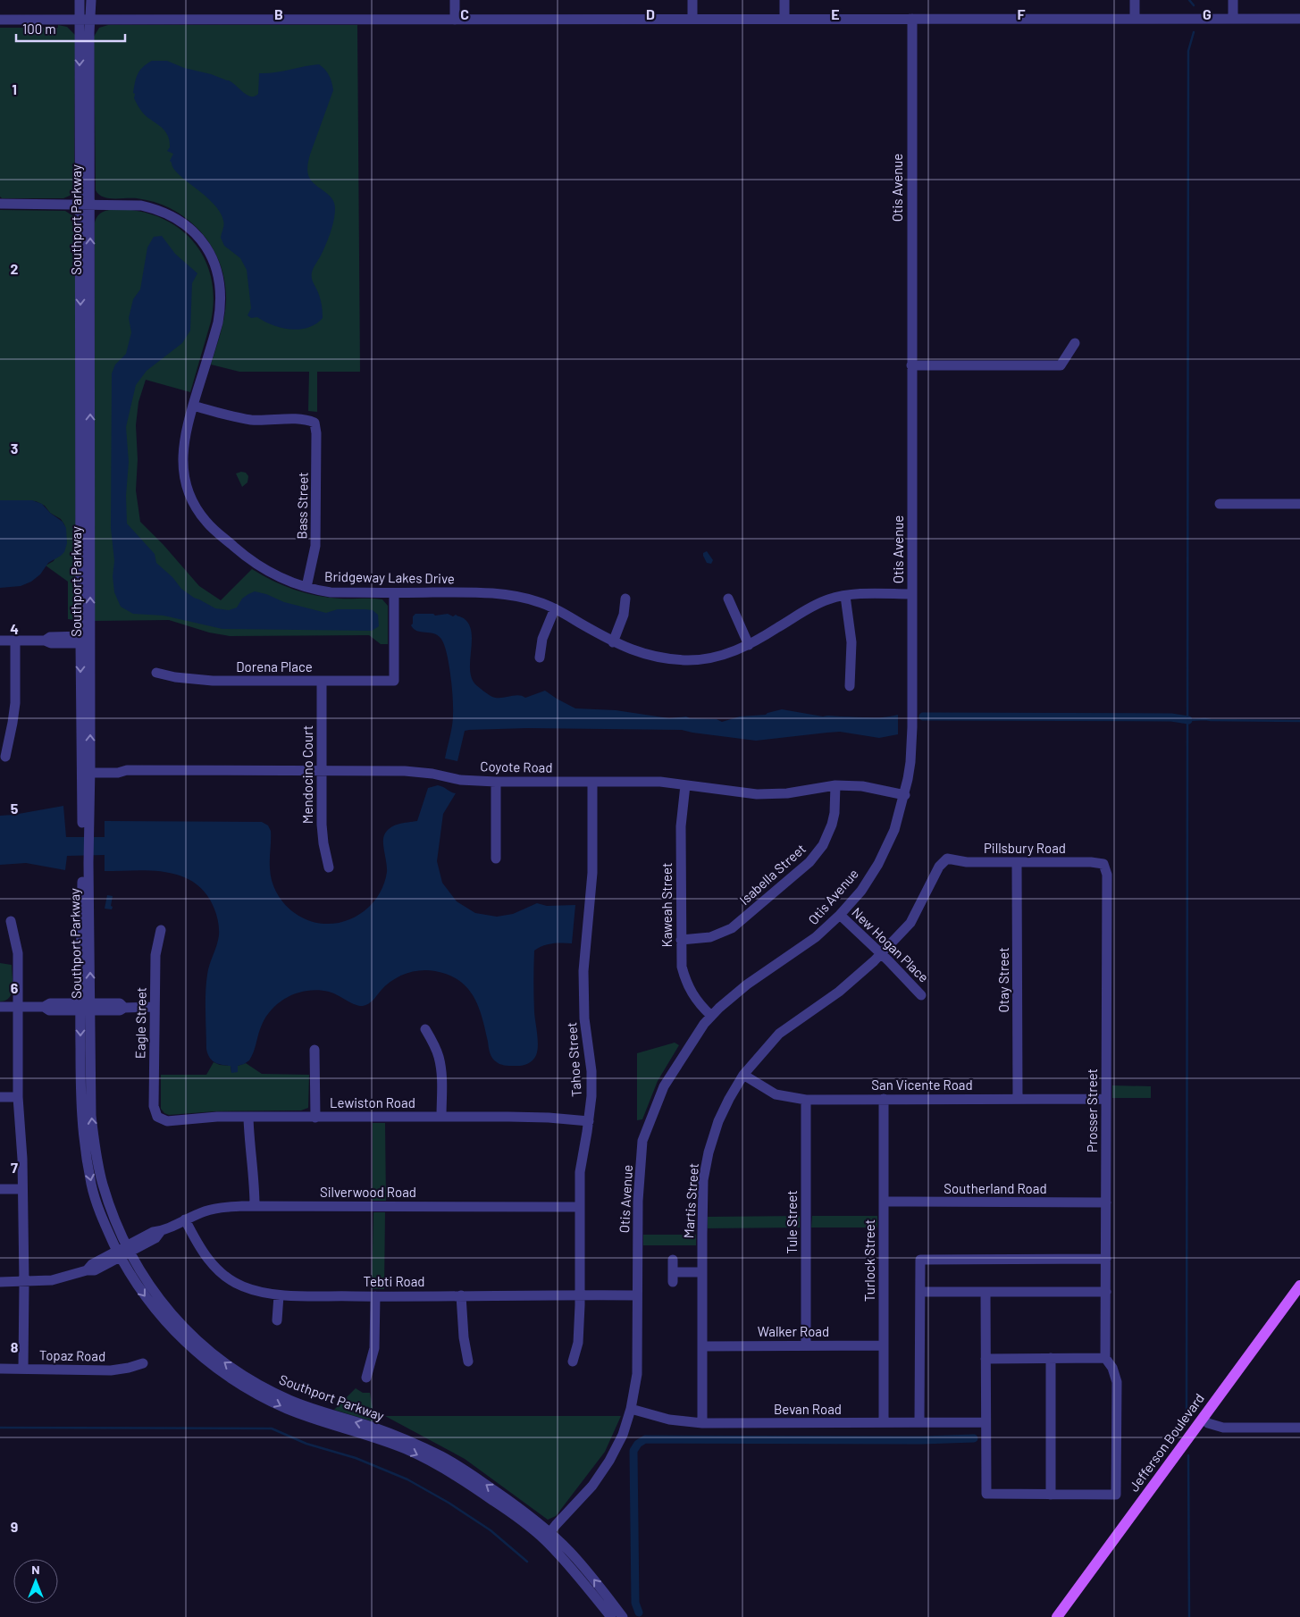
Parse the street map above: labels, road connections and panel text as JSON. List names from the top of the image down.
{
  "streets": {
    "main road": ["Jefferson Boulevard"],
    "street": [
      "Otis Avenue",
      "Southport Parkway",
      "Bass Street",
      "Bridgeway Lakes Drive",
      "Dorena Place",
      "Coyote Road",
      "Mendocino Court",
      "Pillsbury Road",
      "Isabella Street",
      "Kaweah Street",
      "New Hogan Place",
      "Otay Street",
      "Eagle Street",
      "Tahoe Street",
      "San Vicente Road",
      "Lewiston Road",
      "Prosser Street",
      "Southerland Road",
      "Silverwood Road",
      "Martis Street",
      "Tule Street",
      "Turlock Street",
      "Tebti Road",
      "Walker Road",
      "Topaz Road",
      "Bevan Road"
    ]
  },
  "crossings": [
    ["Otis Avenue", "Southport Parkway"],
    ["Otis Avenue", "Bridgeway Lakes Drive"],
    ["Otis Avenue", "Coyote Road"],
    ["Otis Avenue", "Kaweah Street"],
    ["Otis Avenue", "New Hogan Place"],
    ["Otis Avenue", "Tebti Road"],
    ["Otis Avenue", "Bevan Road"],
    ["Southport Parkway", "Bridgeway Lakes Drive"],
    ["Southport Parkway", "Coyote Road"],
    ["Southport Parkway", "Silverwood Road"],
    ["Bass Street", "Bridgeway Lakes Drive"],
    ["Bridgeway Lakes Drive", "Dorena Place"],
    ["Dorena Place", "Mendocino Court"],
    ["Coyote Road", "Mendocino Court"],
    ["Coyote Road", "Isabella Street"],
    ["Coyote Road", "Kaweah Street"],
    ["Coyote Road", "Tahoe Street"],
    ["Pillsbury Road", "Otay Street"],
    ["Pillsbury Road", "Prosser Street"],
    ["Pillsbury Road", "Martis Street"],
    ["Isabella Street", "Kaweah Street"],
    ["New Hogan Place", "Martis Street"],
    ["Otay Street", "San Vicente Road"],
    ["Eagle Street", "Lewiston Road"],
    ["Tahoe Street", "Lewiston Road"],
    ["Tahoe Street", "Silverwood Road"],
    ["Tahoe Street", "Tebti Road"],
    ["San Vicente Road", "Prosser Street"],
    ["San Vicente Road", "Martis Street"],
    ["San Vicente Road", "Tule Street"],
    ["San Vicente Road", "Turlock Street"],
    ["Prosser Street", "Southerland Road"],
    ["Southerland Road", "Turlock Street"],
    ["Silverwood Road", "Tebti Road"],
    ["Martis Street", "Walker Road"],
    ["Martis Street", "Bevan Road"],
    ["Tule Street", "Walker Road"],
    ["Turlock Street", "Walker Road"],
    ["Turlock Street", "Bevan Road"]
  ],
  "scale_bar": "100 m",
  "north": "top",
  "grid": {
    "columns": [
      "B",
      "C",
      "D",
      "E",
      "F",
      "G"
    ],
    "rows": [
      "1",
      "2",
      "3",
      "4",
      "5",
      "6",
      "7",
      "8",
      "9"
    ]
  }
}
